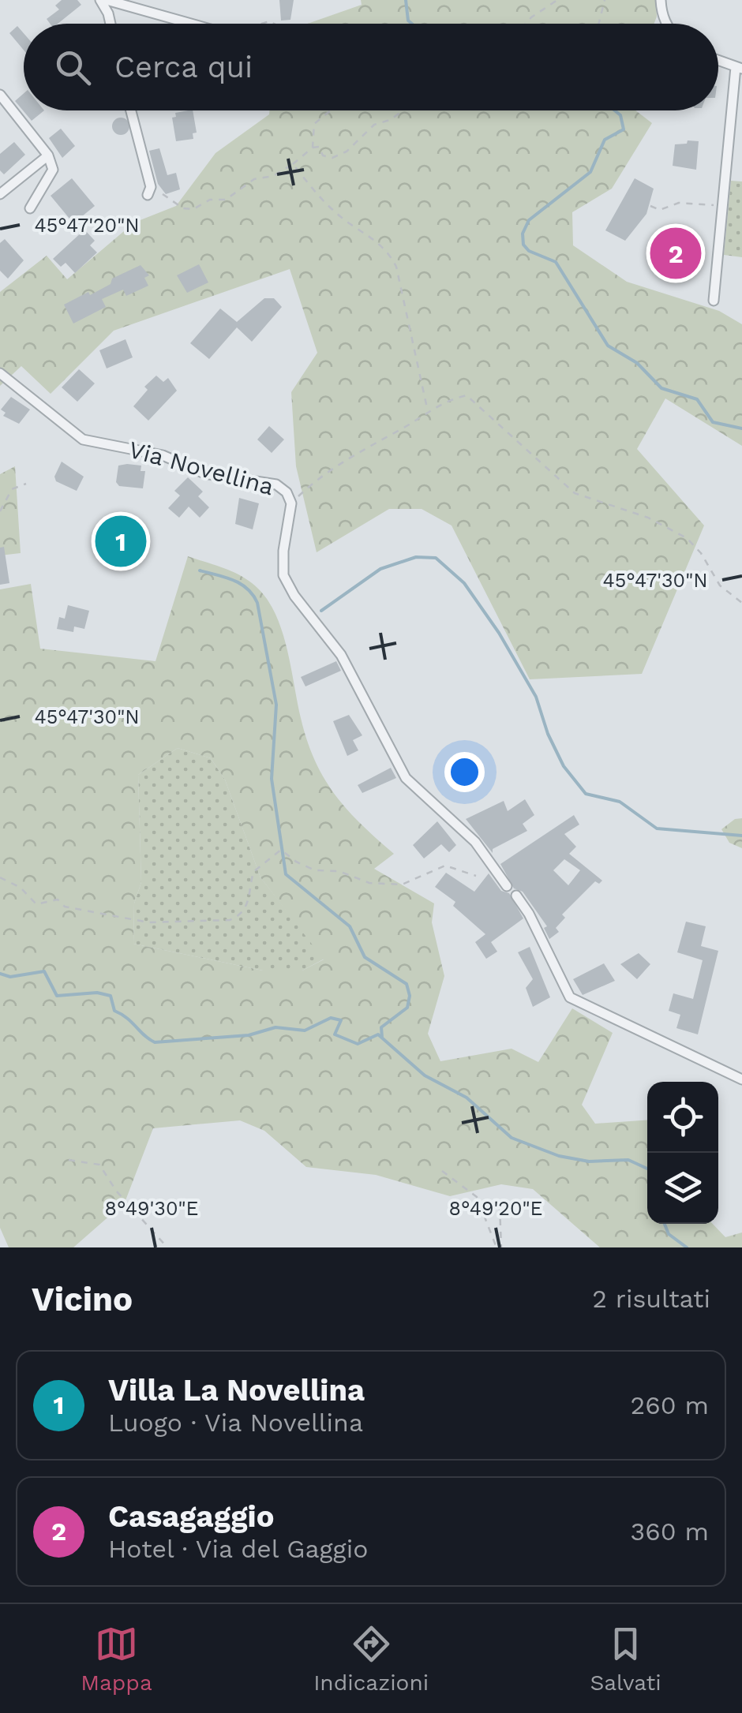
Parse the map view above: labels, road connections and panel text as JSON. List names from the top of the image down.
{
  "streets": {
    "street": ["Via Novellina"]
  },
  "page": {
    "search": "Cerca qui",
    "pins": ["2", "1"],
    "heading": ["Vicino", "2 risultati"],
    "list": [
      {
        "mark": "1",
        "name": "Villa La Novellina",
        "note": "Luogo · Via Novellina",
        "value": "260 m"
      },
      {
        "mark": "2",
        "name": "Casagaggio",
        "note": "Hotel · Via del Gaggio",
        "value": "360 m"
      }
    ],
    "nav": ["Mappa", "Indicazioni", "Salvati"]
  },
  "coordinates": [
    "45°47'20\"N",
    "45°47'30\"N",
    "8°49'30\"E",
    "8°49'20\"E"
  ]
}
